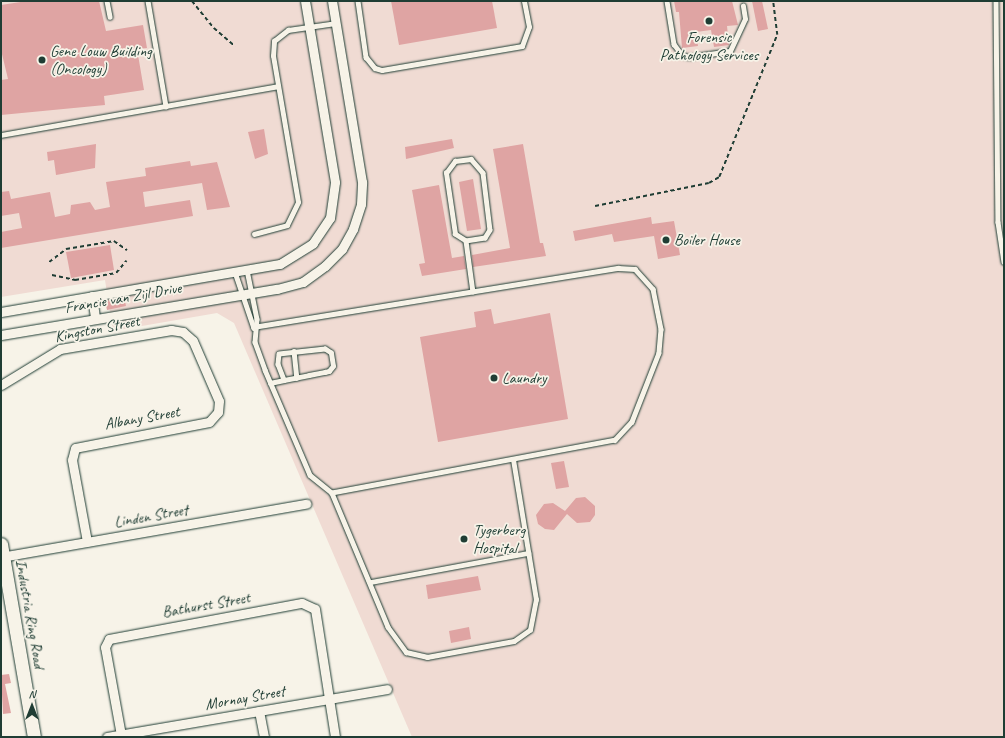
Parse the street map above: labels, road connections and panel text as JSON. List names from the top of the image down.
{
  "streets": {
    "street": [
      "Francie van Zijl Drive",
      "Kingston Street",
      "Albany Street",
      "Linden Street",
      "Bathurst Street",
      "Industria Ring Road",
      "Mornay Street"
    ]
  },
  "crossings": [
    ["Kingston Street", "Albany Street"],
    ["Albany Street", "Linden Street"],
    ["Linden Street", "Industria Ring Road"],
    ["Bathurst Street", "Mornay Street"]
  ],
  "places": [
    "Forensic Pathology Services",
    "Gene Louw Building (Oncology)",
    "Boiler House",
    "Laundry",
    "Tygerberg Hospital"
  ],
  "north": "top"
}
